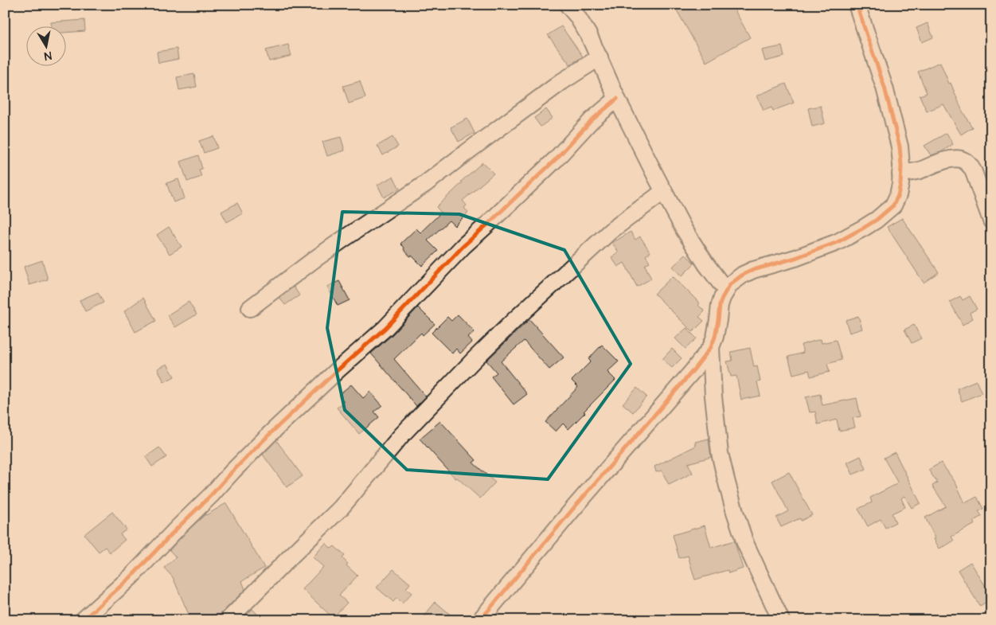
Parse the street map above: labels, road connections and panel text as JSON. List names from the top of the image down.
{
  "north": "bottom"
}
